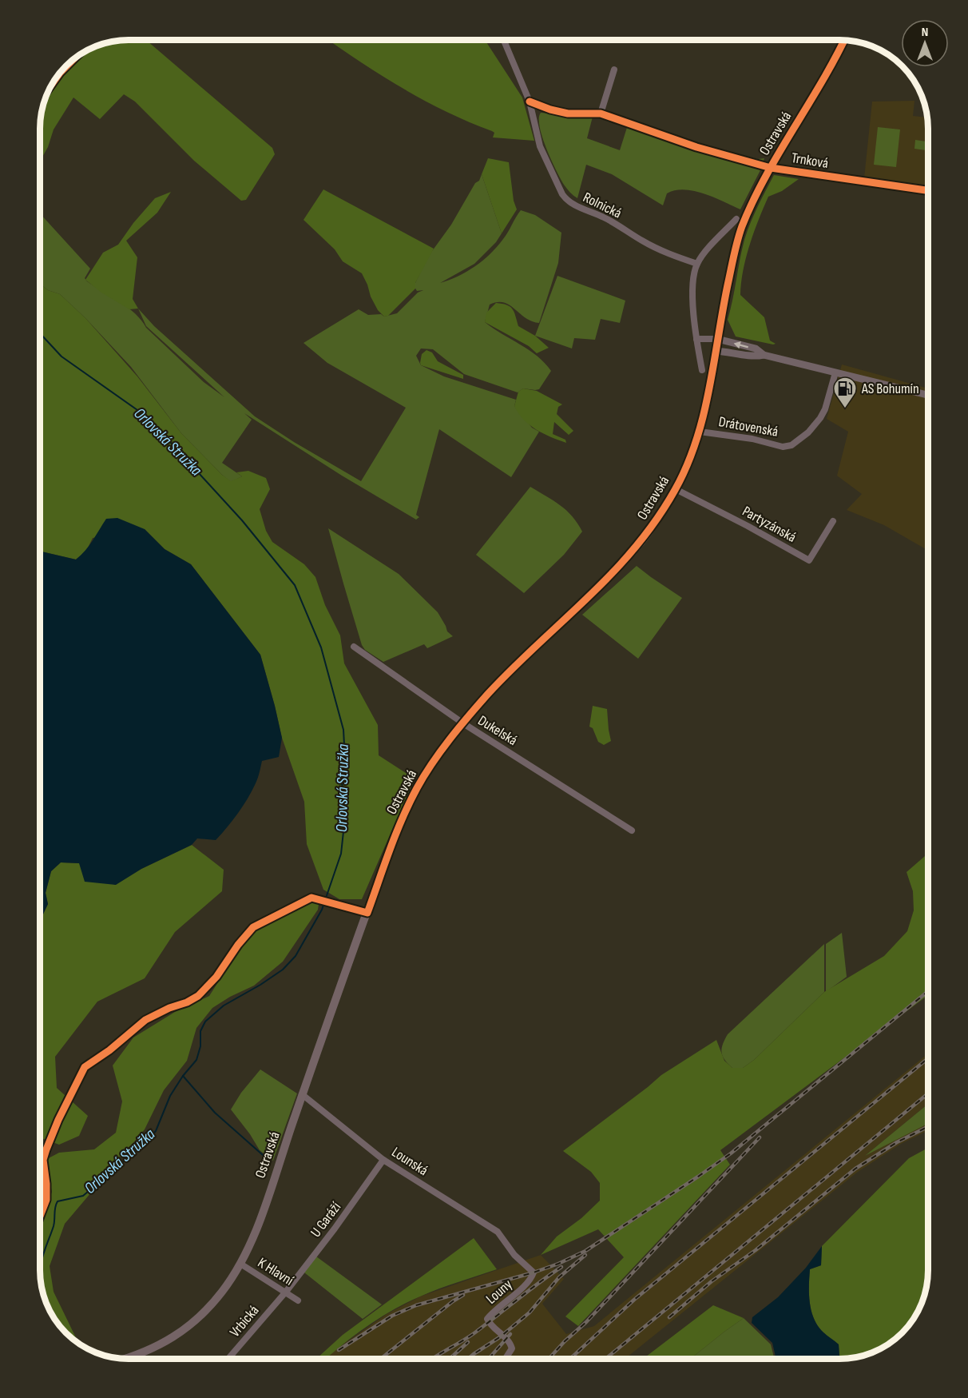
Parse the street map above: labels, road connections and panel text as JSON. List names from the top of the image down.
{
  "streets": {
    "main road": ["Ostravská"],
    "street": [
      "Trnková",
      "Rolnická",
      "Drátovenská",
      "Partyzánská",
      "Dukelská",
      "Lounská",
      "U Garáží",
      "K Hlavní",
      "Louny",
      "Vrbická"
    ]
  },
  "crossings": [
    ["Ostravská", "Trnková"],
    ["Ostravská", "Drátovenská"],
    ["Ostravská", "Partyzánská"],
    ["Ostravská", "Dukelská"],
    ["Ostravská", "Lounská"],
    ["Ostravská", "K Hlavní"],
    ["Lounská", "U Garáží"],
    ["Lounská", "Louny"],
    ["U Garáží", "K Hlavní"],
    ["U Garáží", "Vrbická"],
    ["K Hlavní", "Vrbická"]
  ],
  "water": ["Orlovská Stružka"],
  "places": {
    "fuel station": ["AS Bohumín"]
  },
  "north": "top"
}
